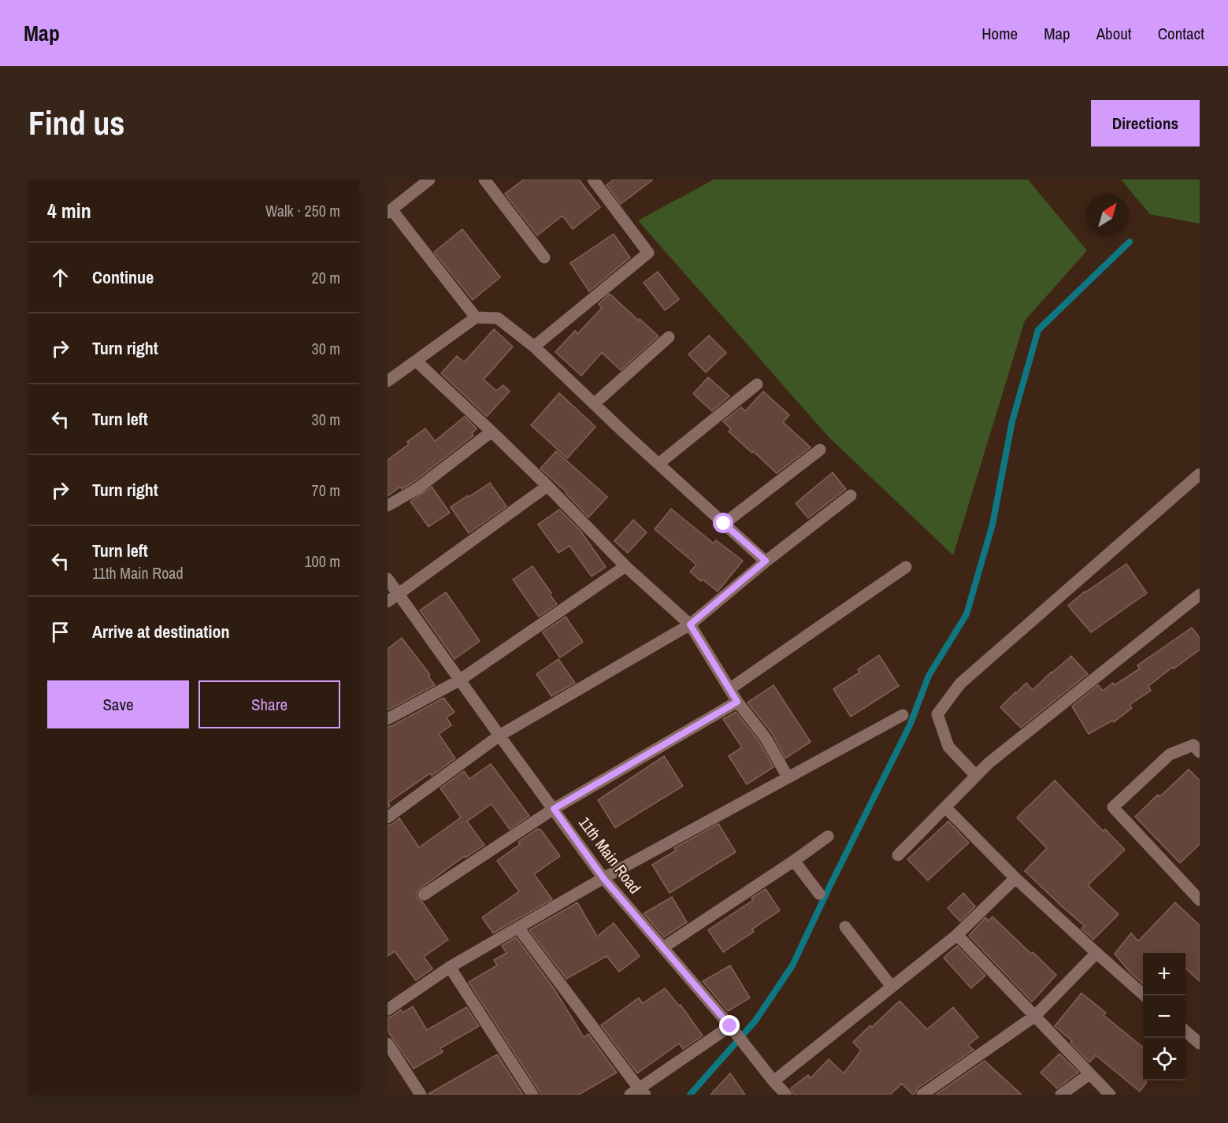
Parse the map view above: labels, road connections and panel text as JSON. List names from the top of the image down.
{
  "streets": {
    "street": ["11th Main Road"]
  },
  "north": "top right",
  "page": {
    "header": "Map",
    "nav": [
      "Home",
      "Map",
      "About",
      "Contact"
    ],
    "buttons": [
      "Directions",
      ["Save", "Share"]
    ],
    "title": "Find us",
    "heading": ["4 min", "Walk · 250 m"],
    "list": [
      ["Continue", "20 m"],
      ["Turn right", "30 m"],
      ["Turn left", "30 m"],
      ["Turn right", "70 m"],
      ["Turn left", "11th Main Road", "100 m"],
      "Arrive at destination"
    ],
    "map_buttons": ["+", "−"]
  }
}
